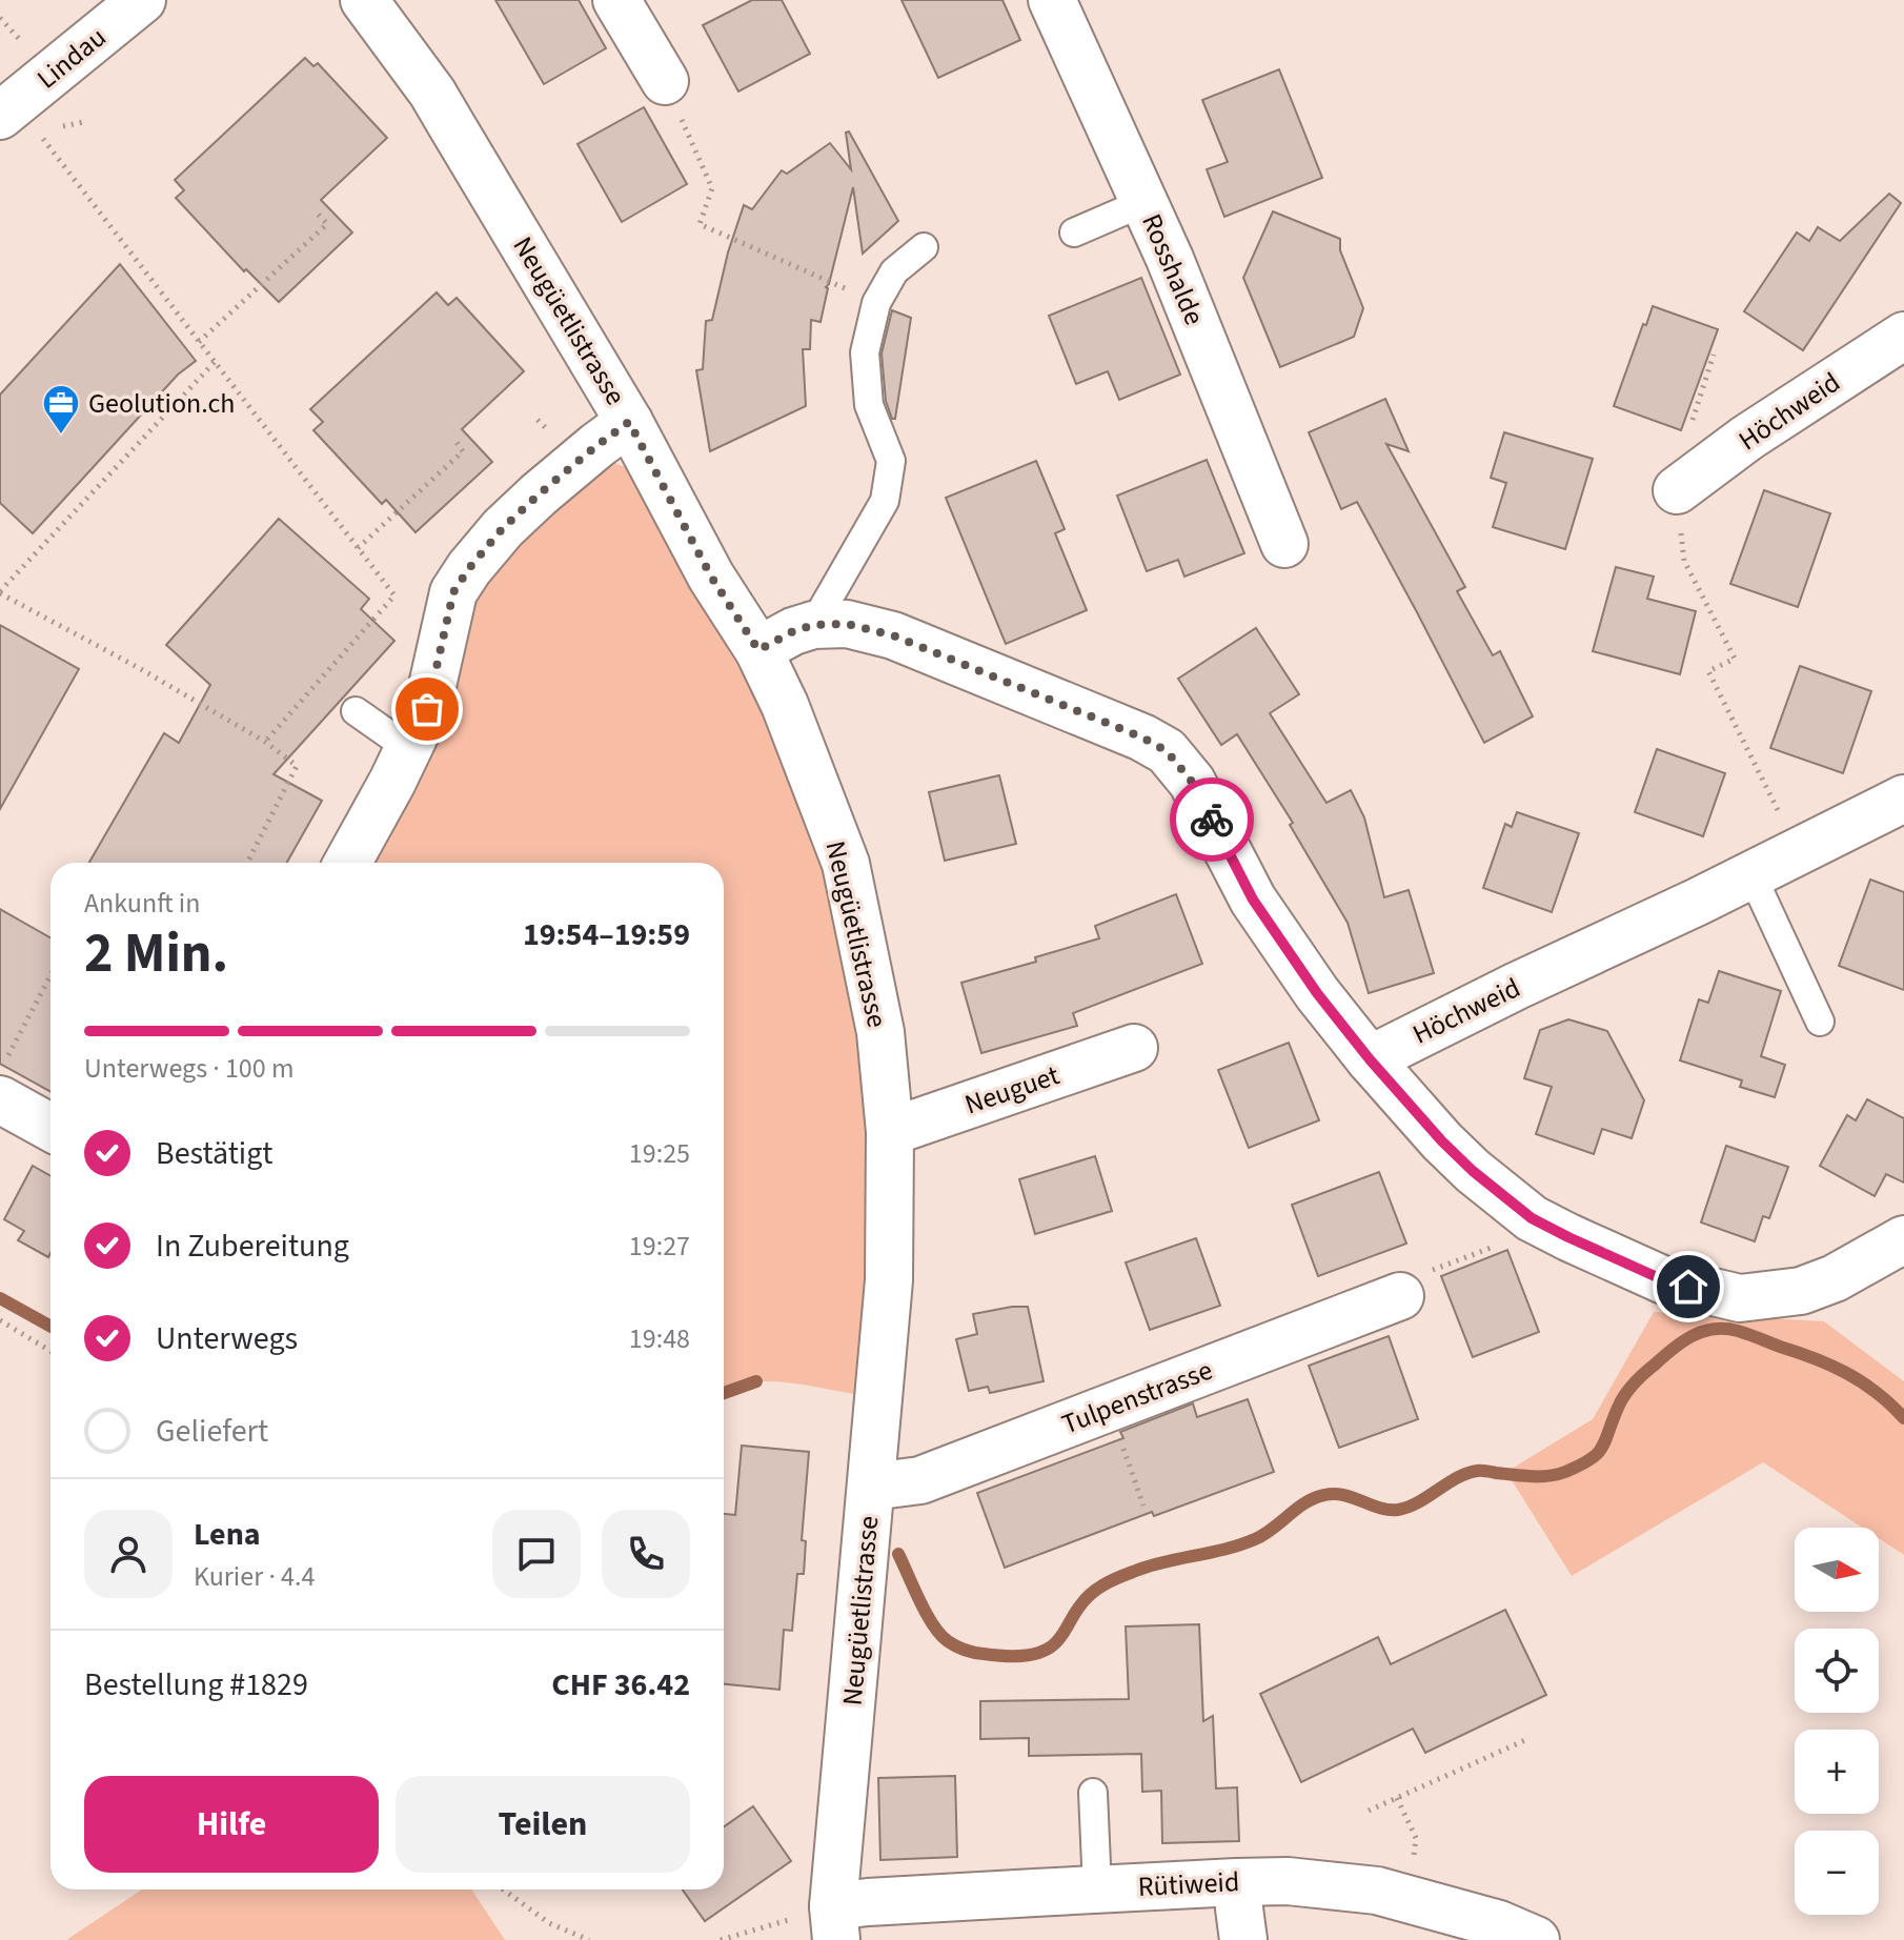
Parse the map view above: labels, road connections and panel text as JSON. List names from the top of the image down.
{
  "streets": {
    "street": [
      "Lindau",
      "Rosshalde",
      "Neugüetlistrasse",
      "Höchweid",
      "Neuguet",
      "Tulpenstrasse",
      "Rütiweid"
    ]
  },
  "crossings": [
    ["Neugüetlistrasse", "Neuguet"],
    ["Neugüetlistrasse", "Tulpenstrasse"],
    ["Neugüetlistrasse", "Rütiweid"]
  ],
  "places": {
    "office": ["Geolution.ch"]
  },
  "north": "right",
  "page": {
    "heading": ["2 Min.", "Ankunft in", "19:54–19:59"],
    "panel": [
      "Lena",
      "Kurier · 4.4",
      "Bestellung #1829",
      "CHF 36.42"
    ],
    "bar": "Unterwegs · 100 m",
    "list": [
      ["Bestätigt", "19:25"],
      ["In Zubereitung", "19:27"],
      ["Unterwegs", "19:48"],
      "Geliefert"
    ],
    "map_buttons": ["+", "−"],
    "buttons": ["Hilfe", "Teilen"]
  }
}
